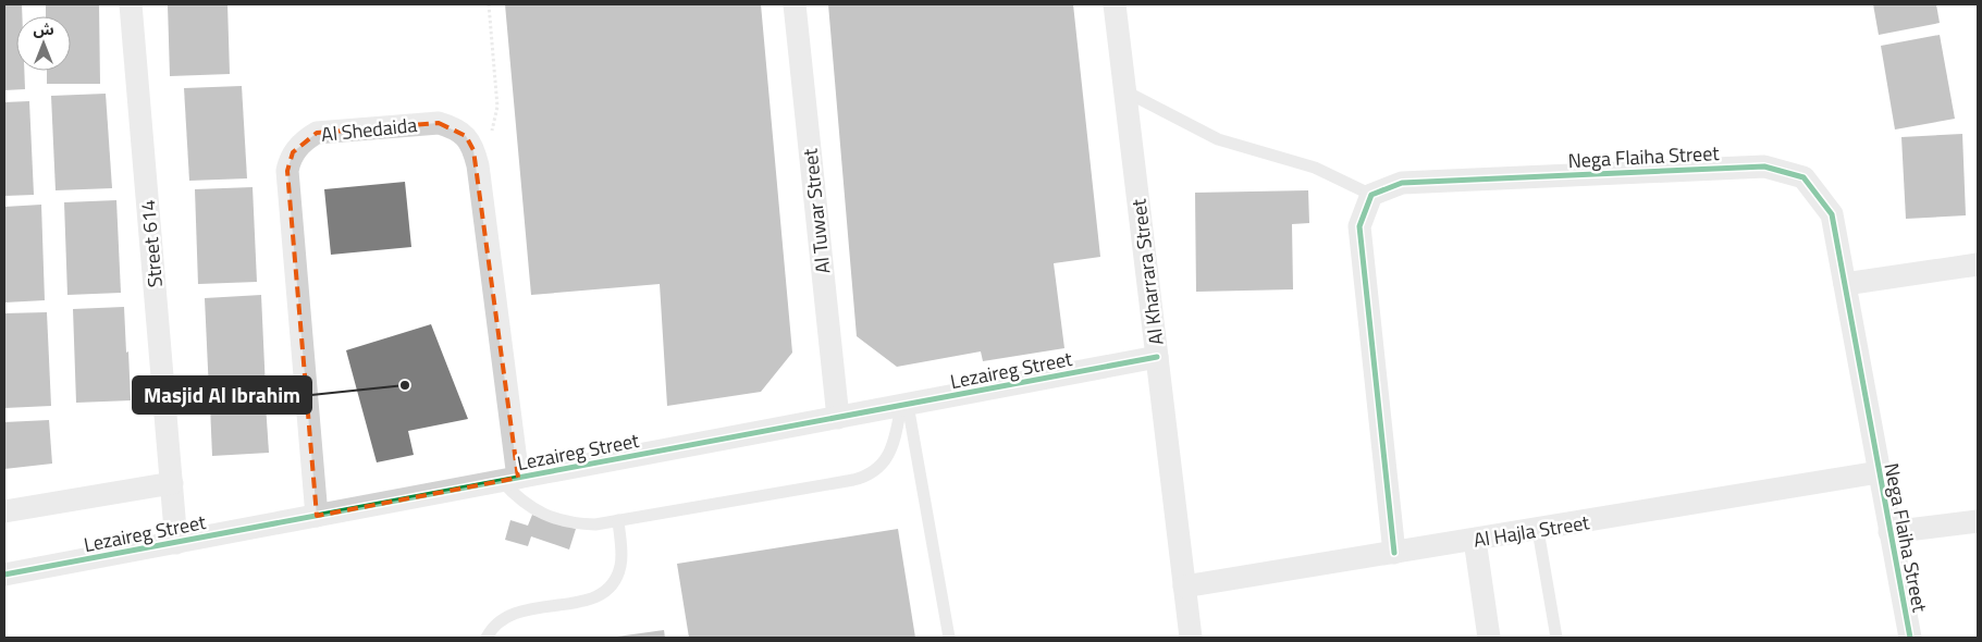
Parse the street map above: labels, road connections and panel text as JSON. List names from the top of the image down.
{
  "streets": {
    "street": [
      "Al Shedaida",
      "Nega Flaiha Street",
      "Al Tuwar Street",
      "Street 614",
      "Al Kharrara Street",
      "Lezaireg Street",
      "Al Hajla Street"
    ]
  },
  "crossings": [
    ["Al Shedaida", "Lezaireg Street"],
    ["Nega Flaiha Street", "Al Hajla Street"],
    ["Al Tuwar Street", "Lezaireg Street"],
    ["Street 614", "Lezaireg Street"],
    ["Al Kharrara Street", "Lezaireg Street"],
    ["Al Kharrara Street", "Al Hajla Street"]
  ],
  "places": ["Masjid Al Ibrahim"],
  "north": "top"
}
